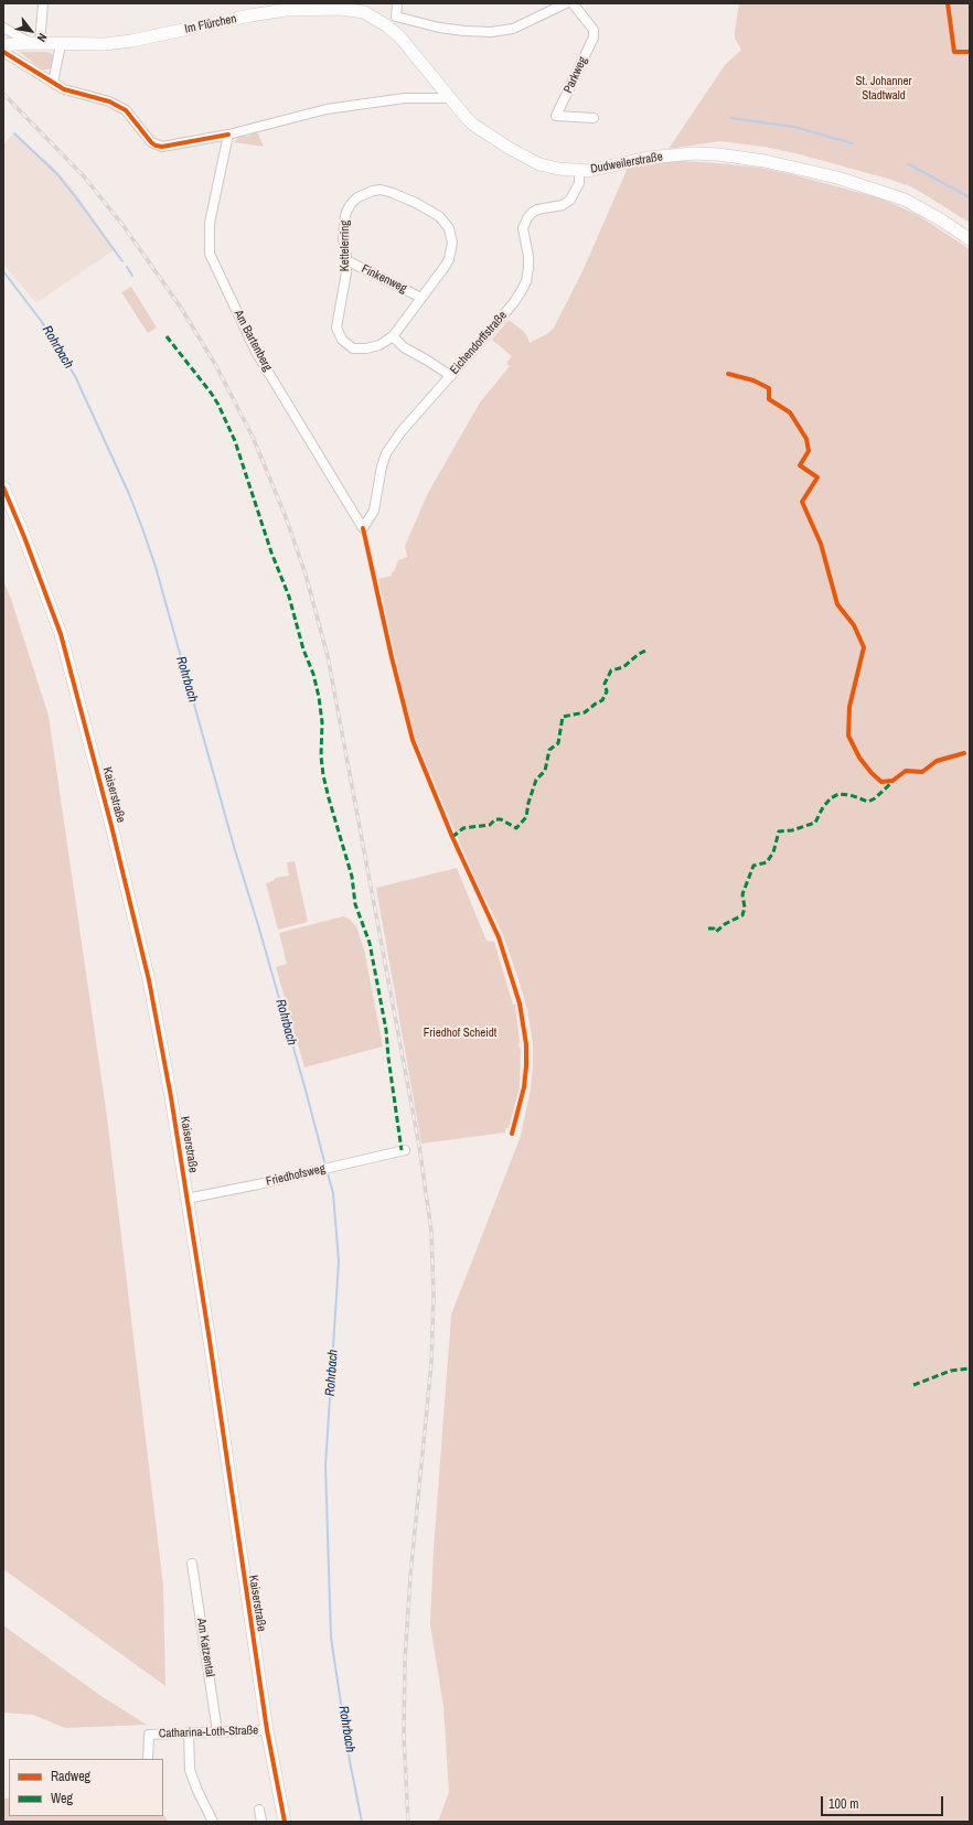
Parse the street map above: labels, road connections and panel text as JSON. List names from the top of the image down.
{
  "streets": {
    "main road": ["Im Flürchen", "Dudweilerstraße", "Kaiserstraße"],
    "street": [
      "Parkweg",
      "Kettelerring",
      "Finkenweg",
      "Am Bartenberg",
      "Eichendorffstraße",
      "Friedhofsweg",
      "Am Katzental",
      "Catharina-Loth-Straße"
    ]
  },
  "crossings": [
    ["Im Flürchen", "Dudweilerstraße"],
    ["Dudweilerstraße", "Eichendorffstraße"],
    ["Kettelerring", "Finkenweg"],
    ["Am Bartenberg", "Eichendorffstraße"],
    ["Kaiserstraße", "Friedhofsweg"],
    ["Kaiserstraße", "Catharina-Loth-Straße"],
    ["Am Katzental", "Catharina-Loth-Straße"]
  ],
  "water": ["Rohrbach"],
  "parks": ["St. Johanner Stadtwald", "Friedhof Scheidt"],
  "legend": ["Radweg", "Weg"],
  "scale_bar": "100 m",
  "north": "bottom right"
}
